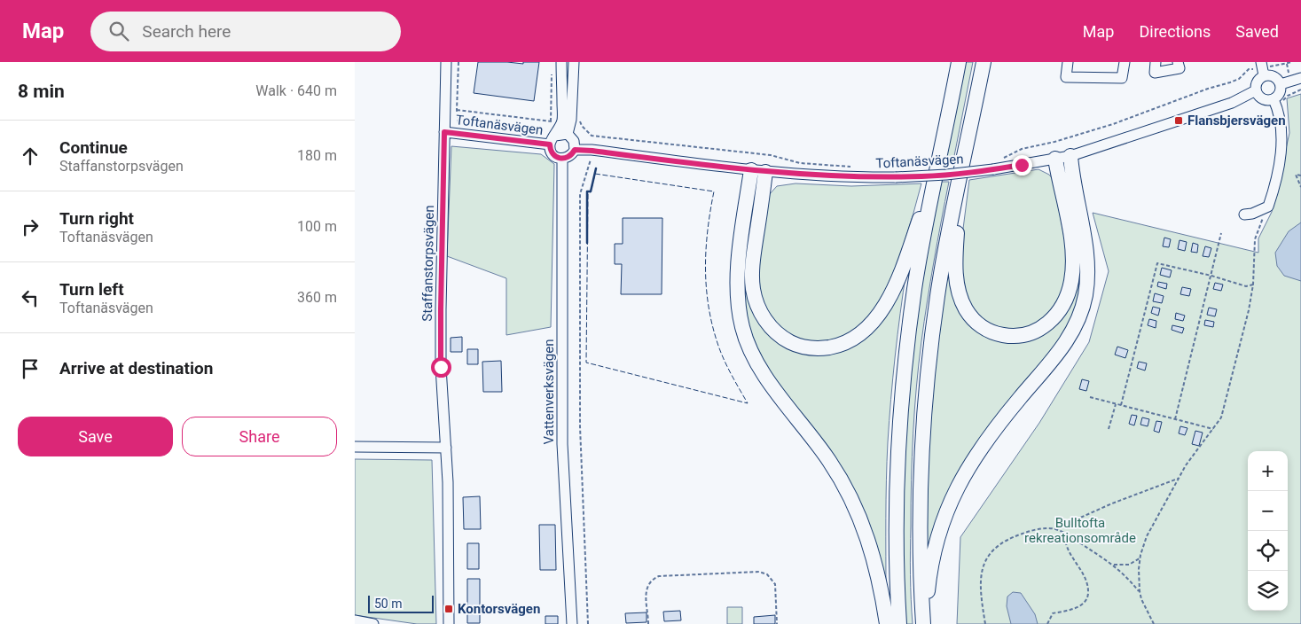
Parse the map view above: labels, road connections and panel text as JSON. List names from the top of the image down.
{
  "streets": {
    "street": ["Toftanäsvägen", "Staffanstorpsvägen", "Vattenverksvägen"]
  },
  "crossings": [
    ["Toftanäsvägen", "Staffanstorpsvägen"],
    ["Toftanäsvägen", "Vattenverksvägen"]
  ],
  "parks": ["Bulltofta rekreationsområde"],
  "places": {
    "transit": ["Flansbjersvägen", "Kontorsvägen"]
  },
  "scale_bar": "50 m",
  "page": {
    "header": "Map",
    "search": "Search here",
    "nav": ["Map", "Directions", "Saved"],
    "heading": ["8 min", "Walk · 640 m"],
    "list": [
      ["Continue", "Staffanstorpsvägen", "180 m"],
      ["Turn right", "Toftanäsvägen", "100 m"],
      ["Turn left", "Toftanäsvägen", "360 m"],
      "Arrive at destination"
    ],
    "buttons": ["Save", "Share"],
    "map_buttons": ["+", "−"],
    "scale": "50 m"
  }
}
